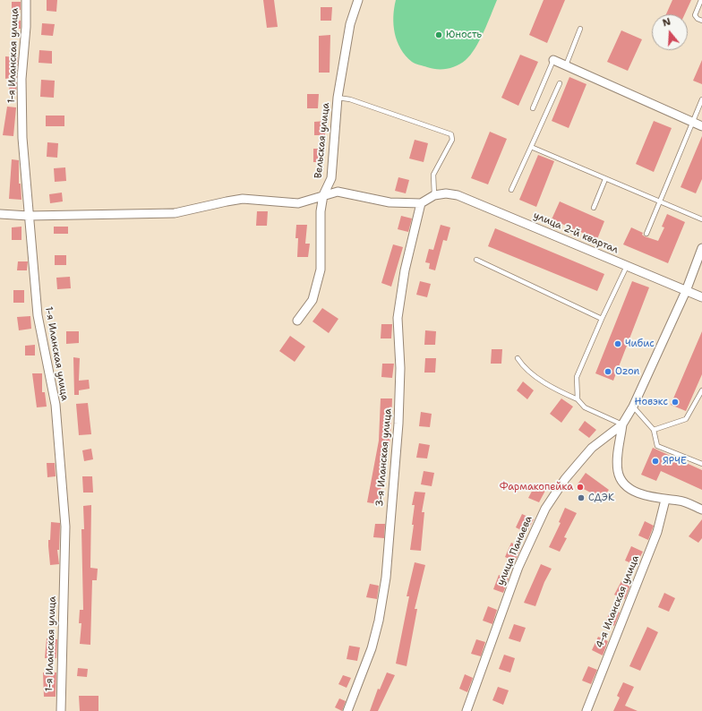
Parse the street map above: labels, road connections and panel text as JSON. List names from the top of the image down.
{
  "streets": {
    "street": [
      "1-я Иланская улица",
      "Вельская улица",
      "улица 2-й квартал",
      "3-я Иланская улица",
      "улица Панаева",
      "4-я Иланская улица"
    ]
  },
  "places": [
    "Юность",
    "Чибис",
    "Ozon",
    "Новэкс",
    "ЯРЧЕ",
    "Фармакопейка",
    "СДЭК"
  ],
  "north": "top"
}
